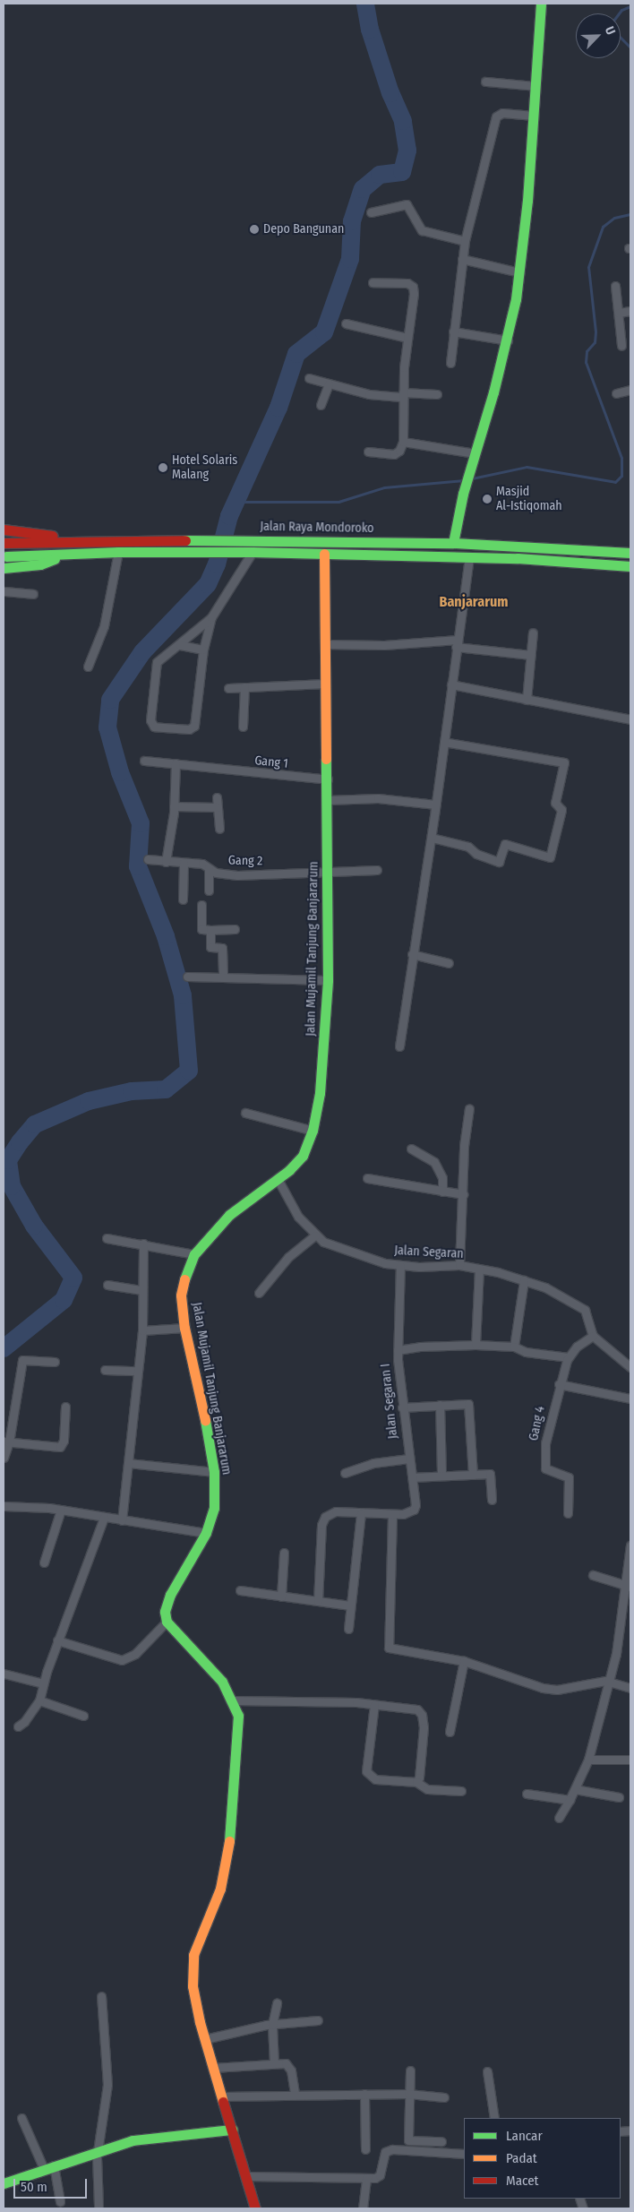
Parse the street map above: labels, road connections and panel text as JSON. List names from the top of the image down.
{
  "streets": {
    "main road": ["Jalan Raya Mondoroko", "Jalan Mujamil Tanjung Banjararum"],
    "street": [
      "Gang 1",
      "Gang 2",
      "Jalan Segaran",
      "Jalan Segaran I",
      "Gang 4"
    ]
  },
  "crossings": [
    ["Jalan Raya Mondoroko", "Jalan Mujamil Tanjung Banjararum"],
    ["Gang 1", "Jalan Mujamil Tanjung Banjararum"],
    ["Gang 2", "Jalan Mujamil Tanjung Banjararum"],
    ["Jalan Mujamil Tanjung Banjararum", "Jalan Segaran"],
    ["Jalan Segaran", "Jalan Segaran I"],
    ["Jalan Segaran", "Gang 4"]
  ],
  "districts": ["Banjararum"],
  "places": ["Depo Bangunan", "Hotel Solaris Malang", "Masjid Al-Istiqomah"],
  "legend": ["Lancar", "Padat", "Macet"],
  "scale_bar": "50 m",
  "north": "top right"
}
